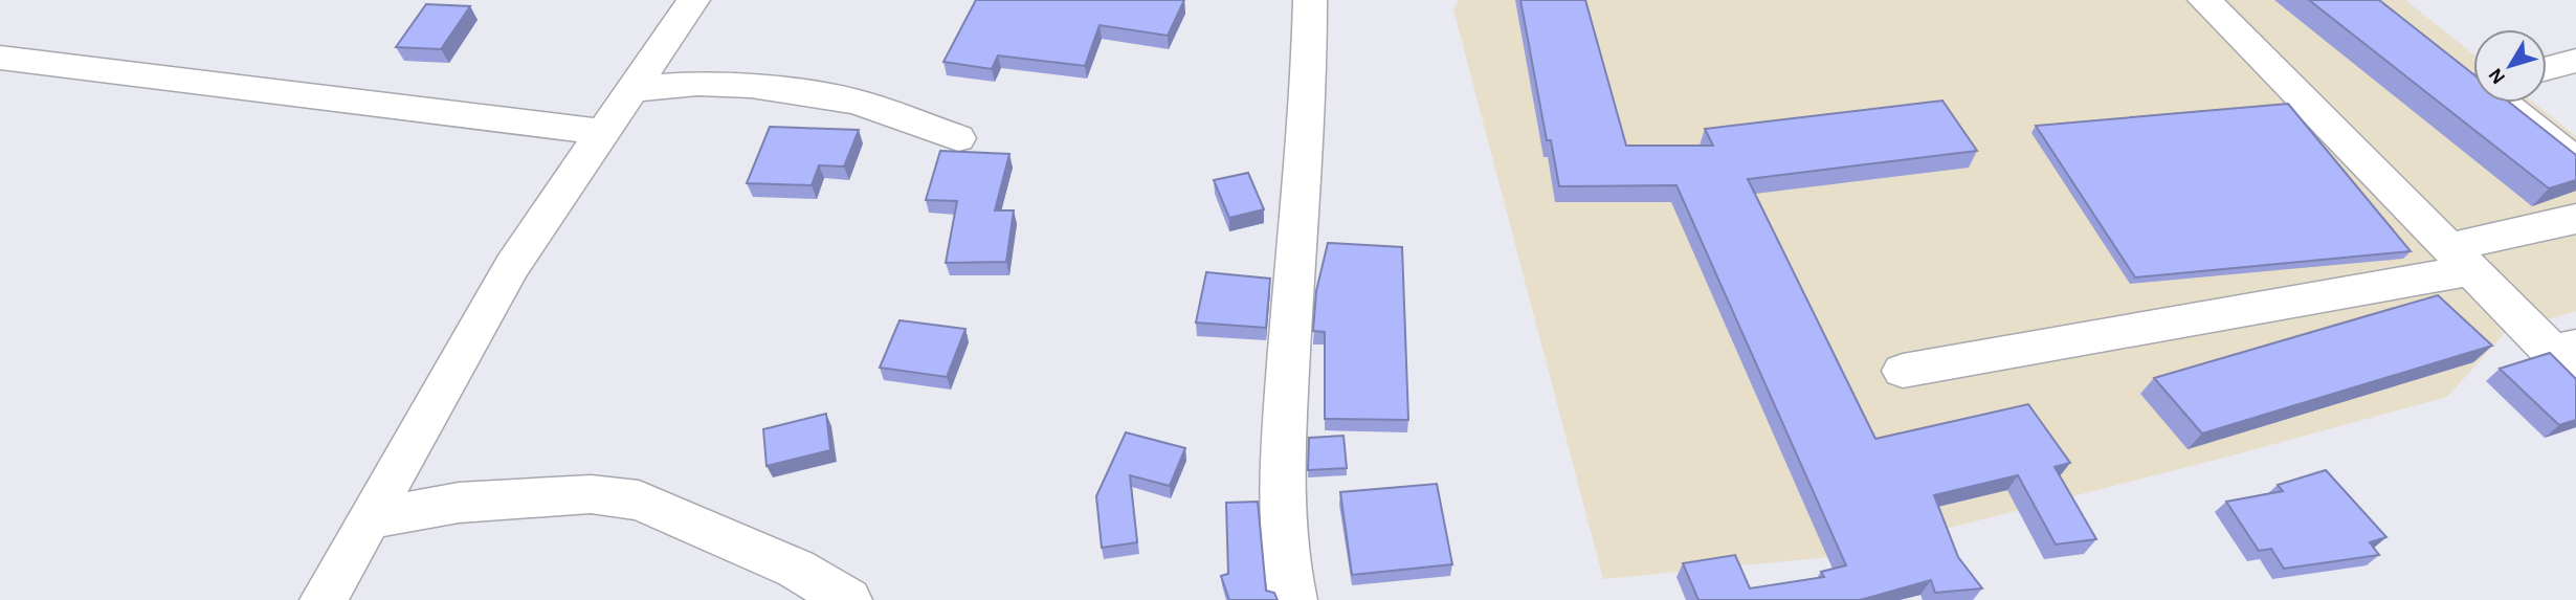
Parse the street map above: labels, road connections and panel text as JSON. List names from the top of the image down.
{
  "north": "bottom left"
}
